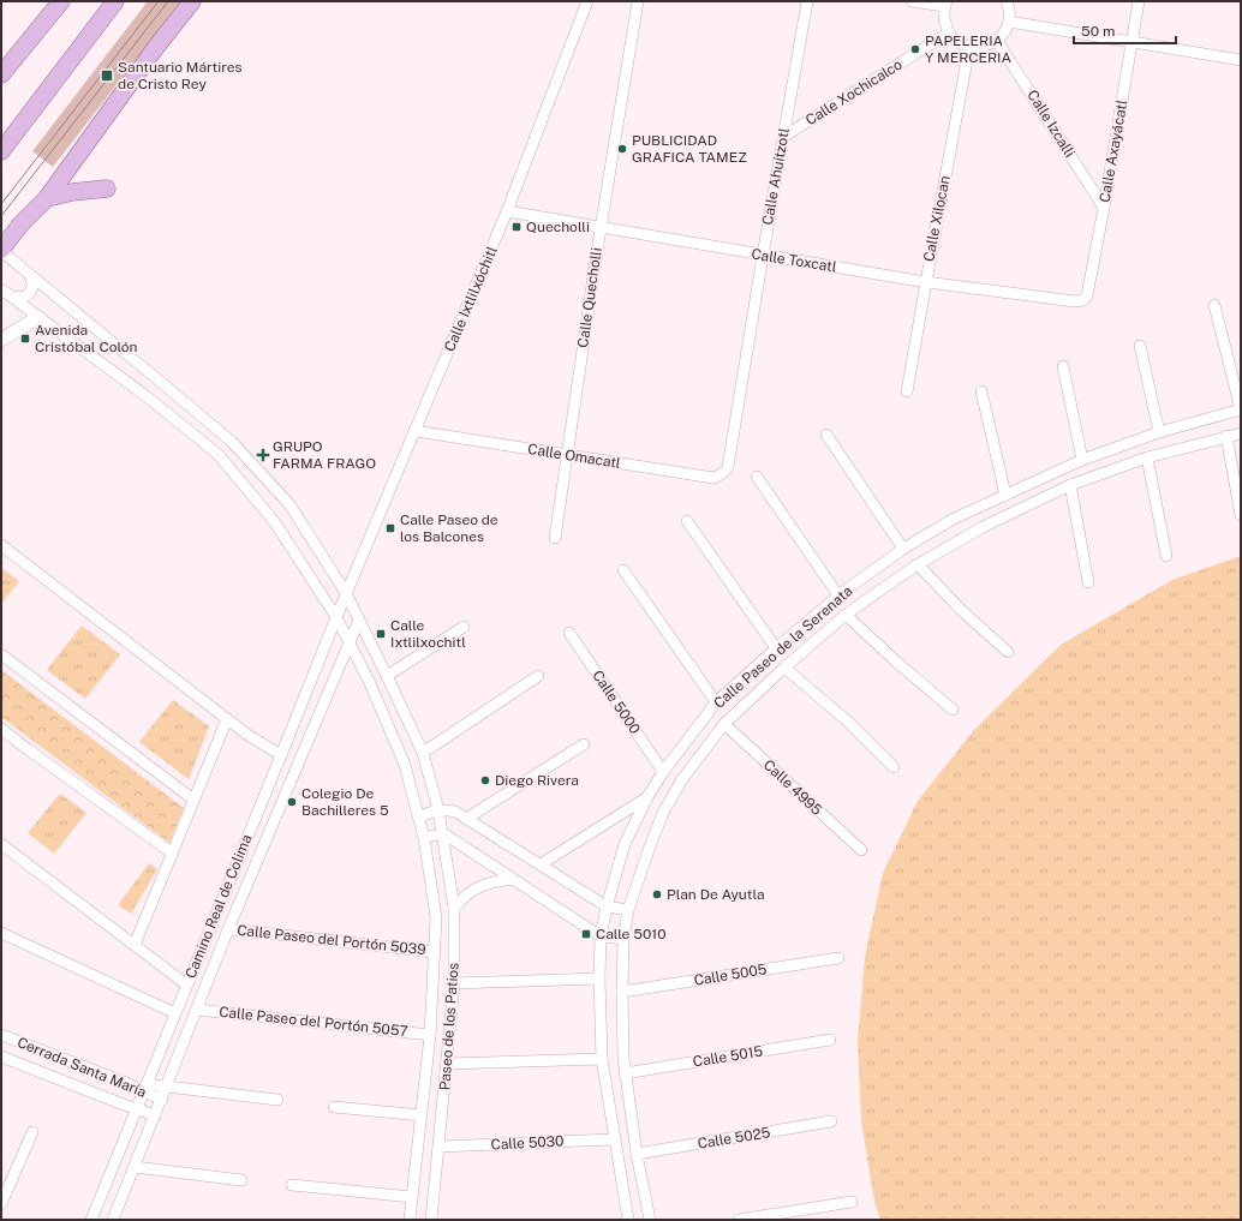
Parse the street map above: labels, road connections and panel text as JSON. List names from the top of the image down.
{
  "streets": {
    "street": [
      "Calle Xochicalco",
      "Calle Izcalli",
      "Calle Axayácatl",
      "Calle Ahuítzotl",
      "Calle Xilocan",
      "Calle Toxcatl",
      "Calle Quecholli",
      "Calle Ixtlilxóchitl",
      "Calle Omacatl",
      "Calle Paseo de la Serenata",
      "Calle 5000",
      "Calle 4995",
      "Camino Real de Colima",
      "Calle Paseo del Portón 5039",
      "Calle 5005",
      "Calle Paseo del Portón 5057",
      "Paseo de los Patios",
      "Calle 5015",
      "Cerrada Santa María",
      "Calle 5025",
      "Calle 5030"
    ]
  },
  "crossings": [
    ["Calle Xochicalco", "Calle Ahuítzotl"],
    ["Calle Izcalli", "Calle Axayácatl"],
    ["Calle Axayácatl", "Calle Toxcatl"],
    ["Calle Ahuítzotl", "Calle Toxcatl"],
    ["Calle Ahuítzotl", "Calle Omacatl"],
    ["Calle Xilocan", "Calle Toxcatl"],
    ["Calle Toxcatl", "Calle Quecholli"],
    ["Calle Toxcatl", "Calle Ixtlilxóchitl"],
    ["Calle Quecholli", "Calle Omacatl"],
    ["Calle Ixtlilxóchitl", "Calle Omacatl"],
    ["Calle Ixtlilxóchitl", "Camino Real de Colima"],
    ["Calle Ixtlilxóchitl", "Paseo de los Patios"],
    ["Calle Paseo de la Serenata", "Calle 5000"],
    ["Calle Paseo de la Serenata", "Calle 4995"],
    ["Calle Paseo de la Serenata", "Calle 5005"],
    ["Calle Paseo de la Serenata", "Calle 5015"],
    ["Calle Paseo de la Serenata", "Calle 5025"],
    ["Calle Paseo de la Serenata", "Calle 5030"],
    ["Camino Real de Colima", "Calle Paseo del Portón 5039"],
    ["Camino Real de Colima", "Calle Paseo del Portón 5057"],
    ["Camino Real de Colima", "Paseo de los Patios"],
    ["Camino Real de Colima", "Cerrada Santa María"],
    ["Calle Paseo del Portón 5039", "Paseo de los Patios"],
    ["Calle Paseo del Portón 5057", "Paseo de los Patios"],
    ["Paseo de los Patios", "Calle 5030"]
  ],
  "places": {
    "other": [
      "PAPELERIA Y MERCERIA",
      "PUBLICIDAD GRAFICA TAMEZ",
      "Diego Rivera",
      "Colegio De Bachilleres 5",
      "Plan De Ayutla"
    ],
    "transit": [
      "Santuario Mártires de Cristo Rey",
      "Quecholli",
      "Avenida Cristóbal Colón",
      "Calle Paseo de los Balcones",
      "Calle Ixtlilxochitl",
      "Calle 5010"
    ],
    "health": ["GRUPO FARMA FRAGO"]
  },
  "scale_bar": "50 m"
}
